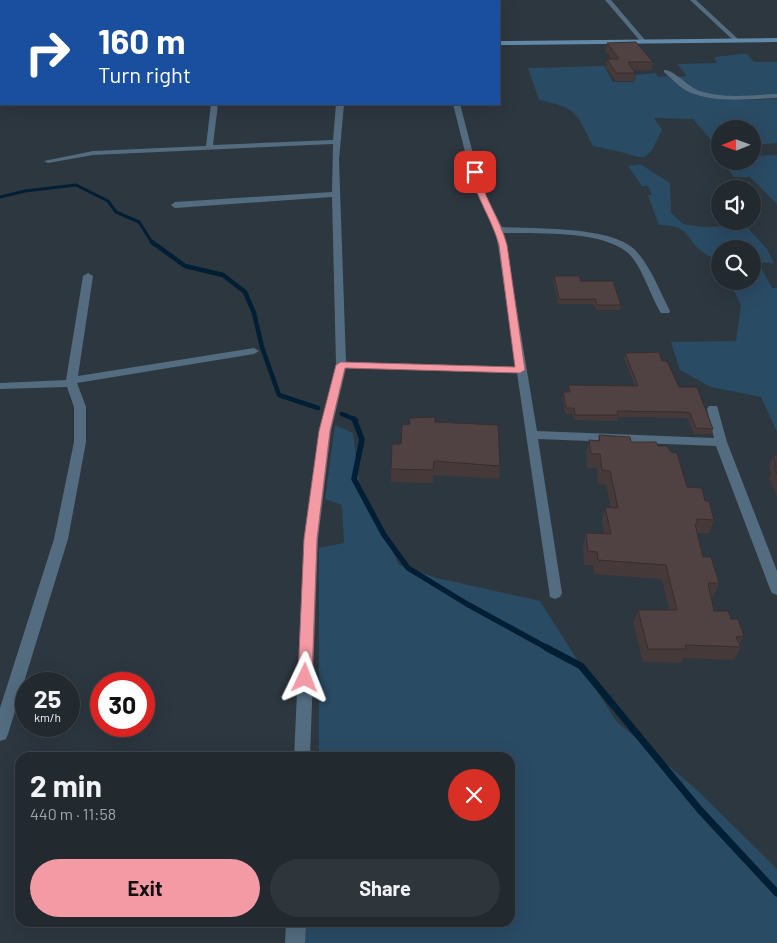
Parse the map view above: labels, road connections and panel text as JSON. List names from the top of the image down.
{
  "north": "left",
  "page": {
    "turn": ["160 m", "Turn right"],
    "speed": "25 km/h",
    "limit": "30",
    "heading": ["2 min", "440 m · 11:58"],
    "buttons": ["Exit", "Share"]
  }
}
